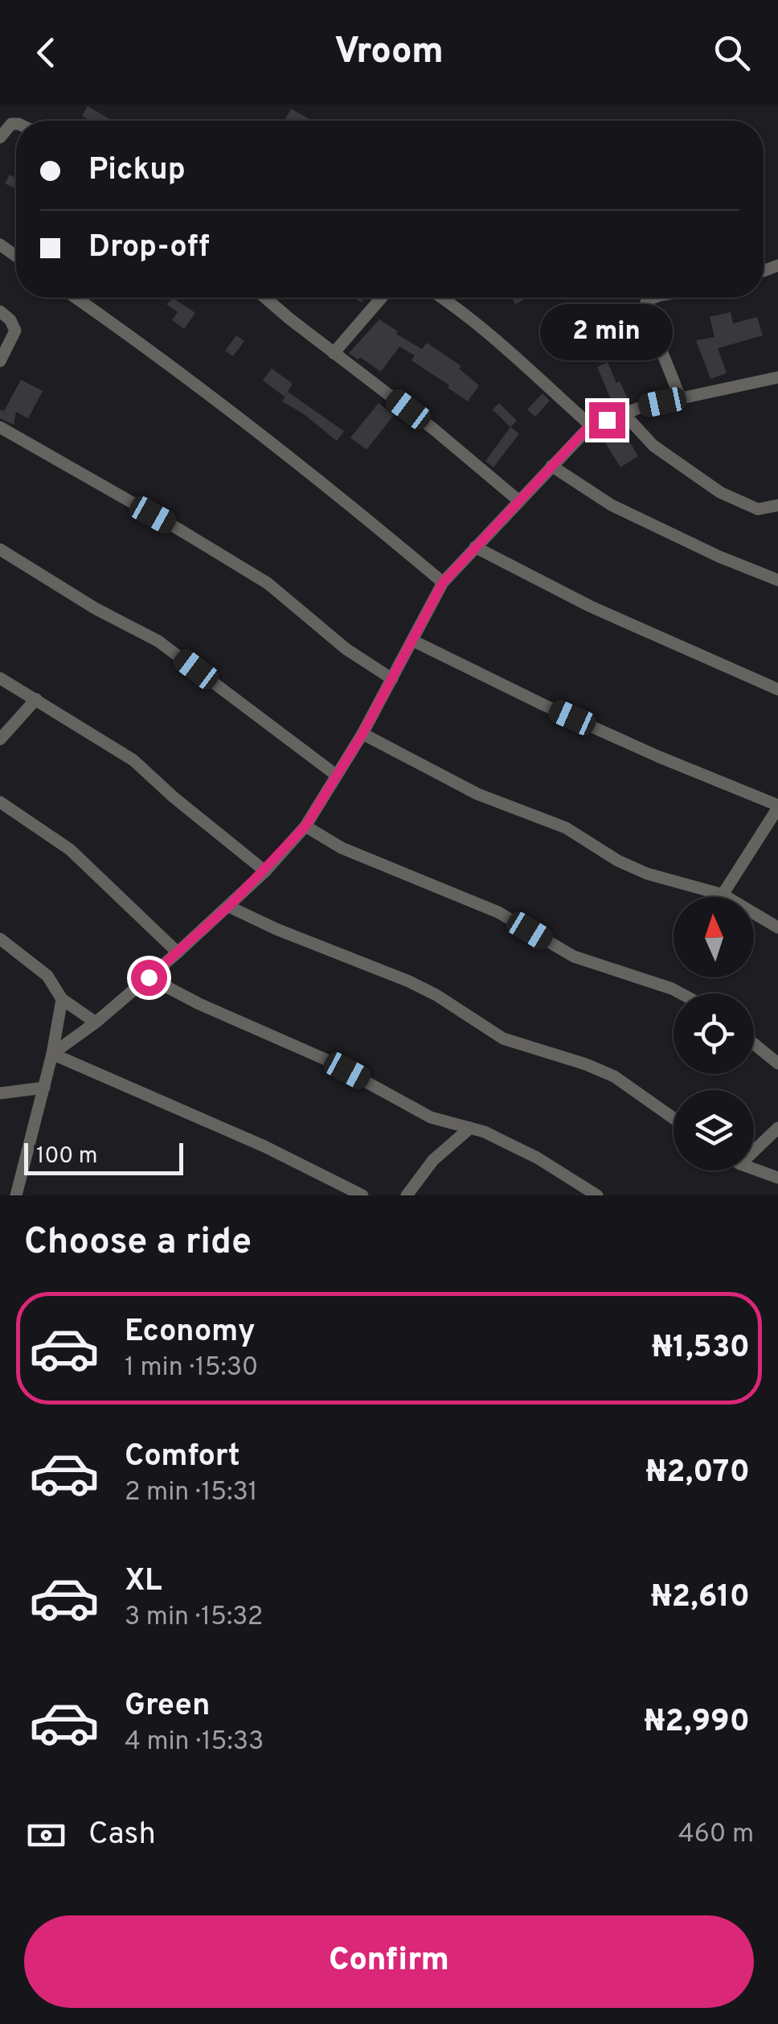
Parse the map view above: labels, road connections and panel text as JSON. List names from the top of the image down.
{
  "scale_bar": "100 m",
  "north": "top",
  "page": {
    "header": "Vroom",
    "banner": ["Pickup", "Drop-off"],
    "bubble": "2 min",
    "scale": "100 m",
    "heading": "Choose a ride",
    "list": [
      {
        "name": "Economy",
        "note": "1 min · 15:30",
        "value": "₦1,530"
      },
      {
        "name": "Comfort",
        "note": "2 min · 15:31",
        "value": "₦2,070"
      },
      {
        "name": "XL",
        "note": "3 min · 15:32",
        "value": "₦2,610"
      },
      {
        "name": "Green",
        "note": "4 min · 15:33",
        "value": "₦2,990"
      }
    ],
    "pay": ["Cash", "460 m"],
    "buttons": "Confirm"
  }
}
